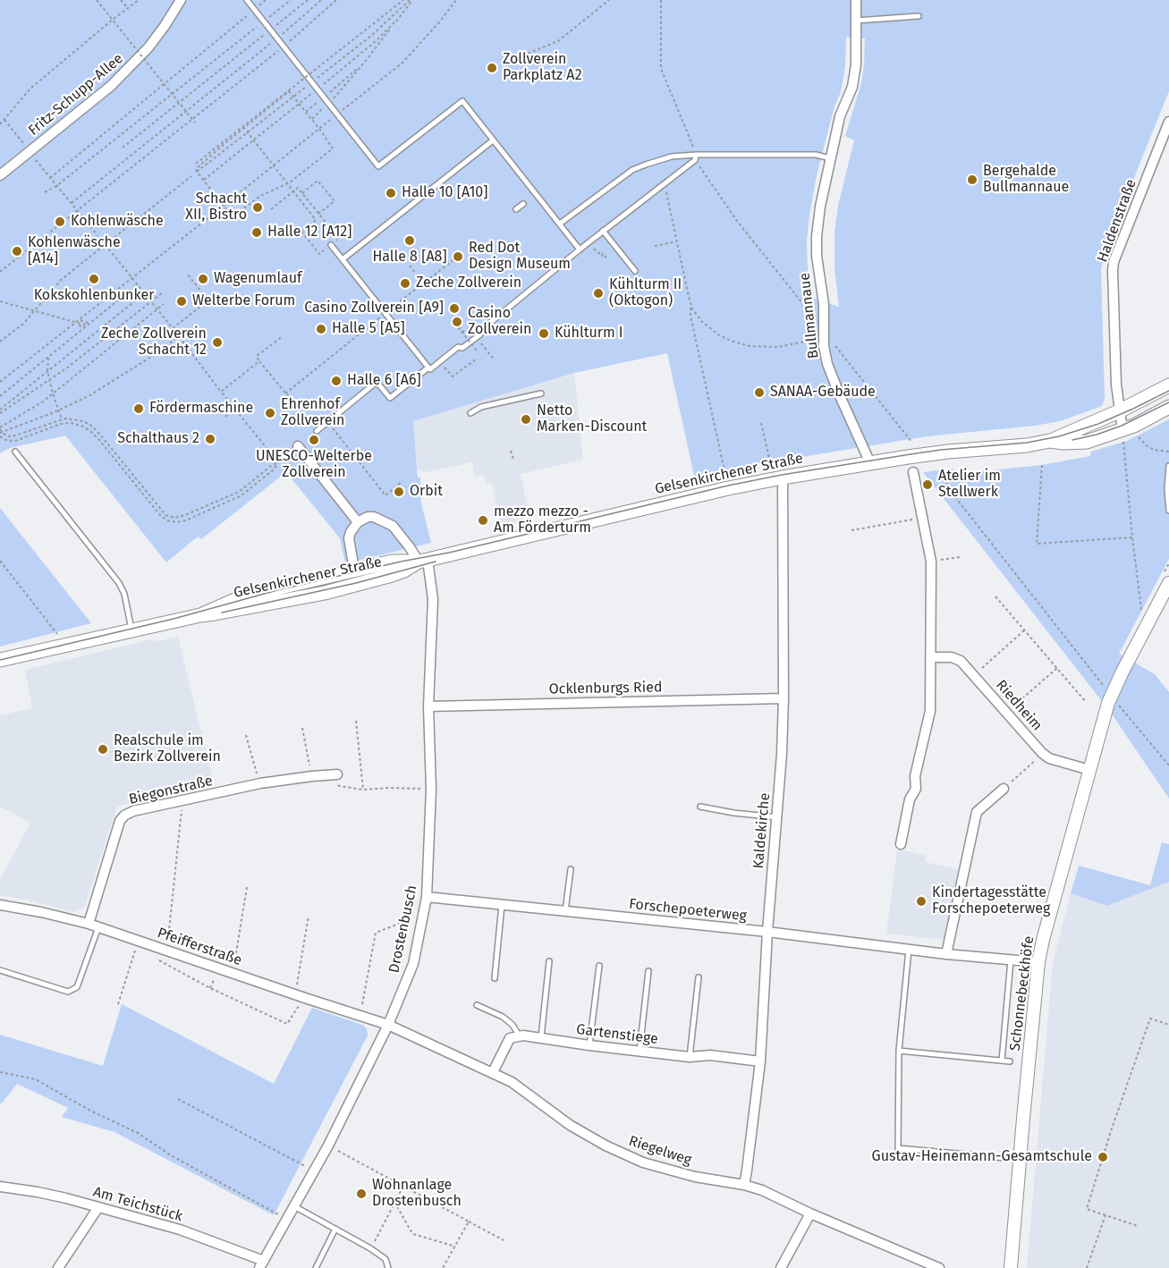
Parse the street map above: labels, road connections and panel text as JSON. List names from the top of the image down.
{
  "streets": {
    "main road": ["Gelsenkirchener Straße"],
    "street": [
      "Fritz-Schupp-Allee",
      "Haldenstraße",
      "Bullmannaue",
      "Ocklenburgs Ried",
      "Riedheim",
      "Biegonstraße",
      "Kaldekirche",
      "Forschepoeterweg",
      "Drostenbusch",
      "Pfeifferstraße",
      "Schonnebeckhöfe",
      "Gartenstiege",
      "Riegelweg",
      "Am Teichstück"
    ]
  },
  "crossings": [
    ["Haldenstraße", "Gelsenkirchener Straße"],
    ["Bullmannaue", "Gelsenkirchener Straße"],
    ["Gelsenkirchener Straße", "Kaldekirche"],
    ["Gelsenkirchener Straße", "Drostenbusch"],
    ["Ocklenburgs Ried", "Kaldekirche"],
    ["Ocklenburgs Ried", "Drostenbusch"],
    ["Riedheim", "Schonnebeckhöfe"],
    ["Biegonstraße", "Pfeifferstraße"],
    ["Kaldekirche", "Forschepoeterweg"],
    ["Kaldekirche", "Gartenstiege"],
    ["Kaldekirche", "Riegelweg"],
    ["Forschepoeterweg", "Drostenbusch"],
    ["Forschepoeterweg", "Schonnebeckhöfe"],
    ["Drostenbusch", "Pfeifferstraße"],
    ["Drostenbusch", "Riegelweg"],
    ["Drostenbusch", "Am Teichstück"],
    ["Pfeifferstraße", "Riegelweg"]
  ],
  "places": [
    "Zollverein Parkplatz A2",
    "Bergehalde Bullmannaue",
    "Halle 10 [A10]",
    "Schacht XII, Bistro",
    "Kohlenwäsche",
    "Halle 12 [A12]",
    "Halle 8 [A8]",
    "Kohlenwäsche [A14]",
    "Red Dot Design Museum",
    "Kokskohlenbunker",
    "Wagenumlauf",
    "Zeche Zollverein",
    "Kühlturm II (Oktogon)",
    "Welterbe Forum",
    "Casino Zollverein [A9]",
    "Casino Zollverein",
    "Halle 5 [A5]",
    "Kühlturm I",
    "Zeche Zollverein Schacht 12",
    "Halle 6 [A6]",
    "SANAA-Gebäude",
    "Fördermaschine",
    "Ehrenhof Zollverein",
    "Netto Marken-Discount",
    "Schalthaus 2",
    "UNESCO-Welterbe Zollverein",
    "Atelier im Stellwerk",
    "Orbit",
    "mezzo mezzo - Am Förderturm",
    "Realschule im Bezirk Zollverein",
    "Kindertagesstätte Forschepoeterweg",
    "Gustav-Heinemann-Gesamtschule",
    "Wohnanlage Drostenbusch"
  ]
}
